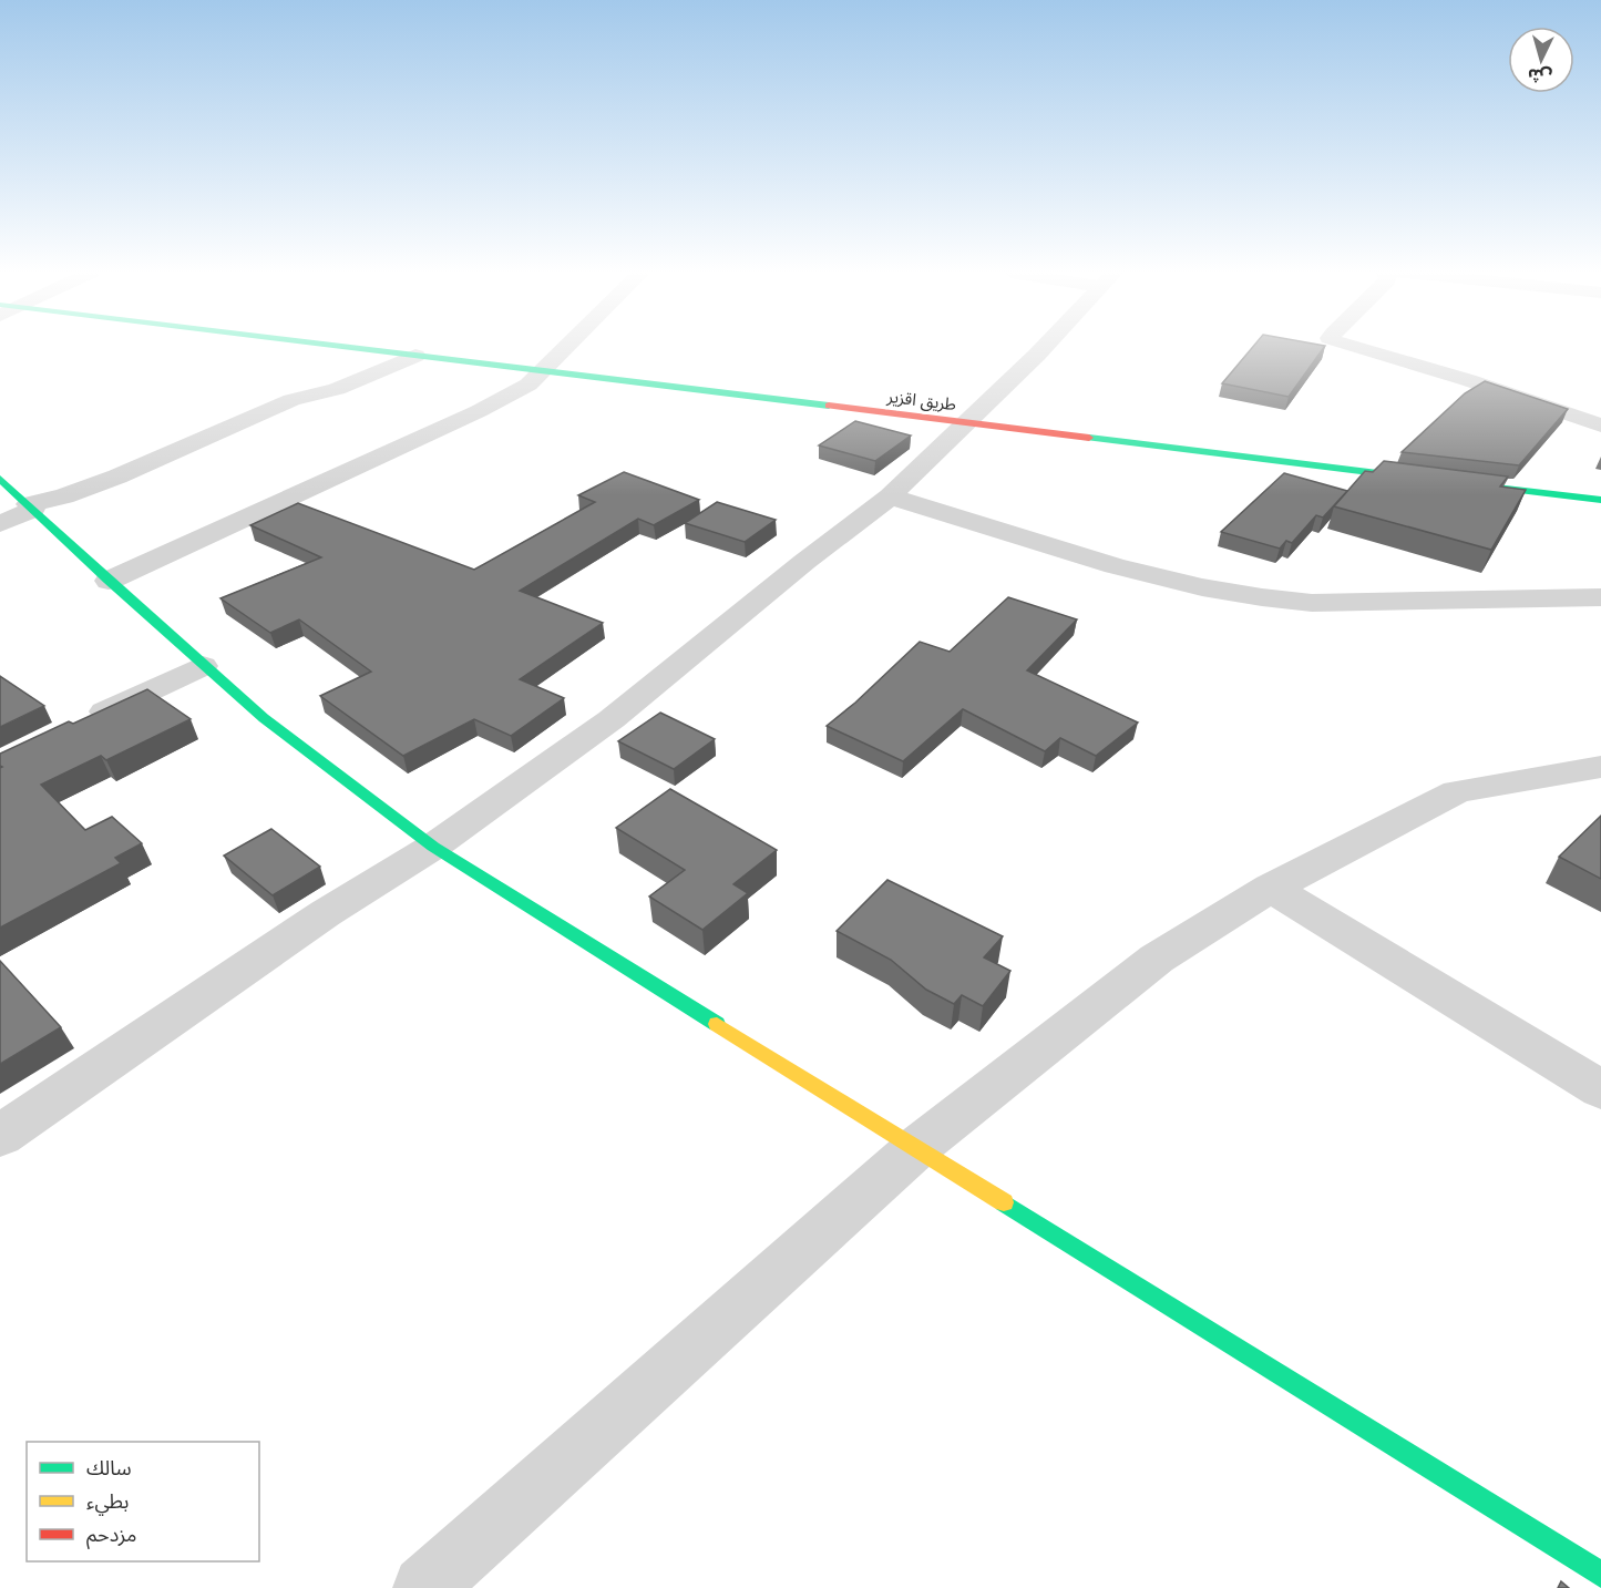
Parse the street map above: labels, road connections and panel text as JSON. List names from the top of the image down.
{
  "streets": {
    "street": ["طريق اقزير"]
  },
  "legend": ["سالك", "بطيء", "مزدحم"],
  "north": "bottom"
}
